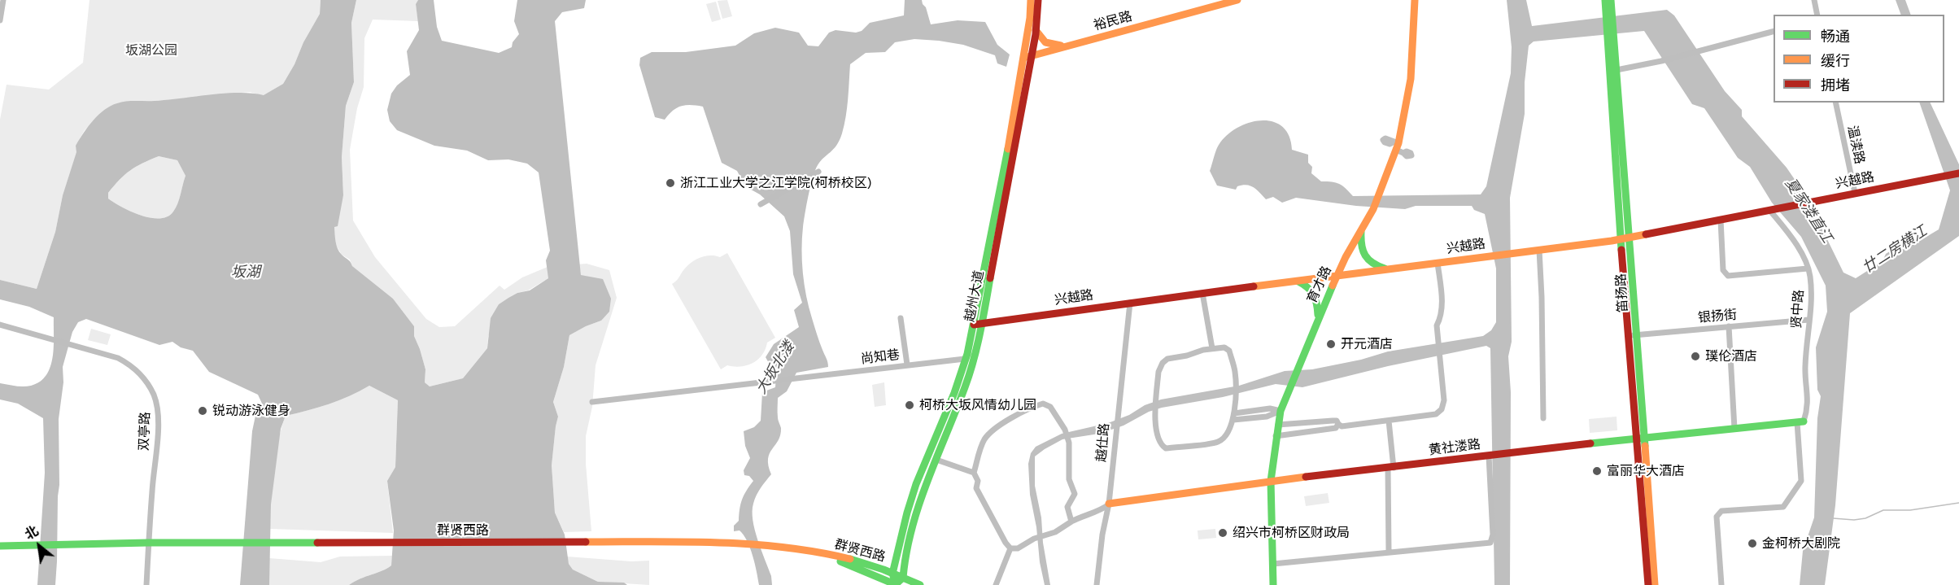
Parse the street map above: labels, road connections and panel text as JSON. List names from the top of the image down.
{
  "streets": {
    "street": [
      "裕民路",
      "温渎路",
      "兴越路",
      "育才路",
      "笛扬路",
      "越州大道",
      "贤中路",
      "银扬街",
      "尚知巷",
      "双亭路",
      "越仕路",
      "黄社溇路",
      "群贤西路"
    ]
  },
  "crossings": [
    ["裕民路", "越州大道"],
    ["温渎路", "兴越路"],
    ["兴越路", "育才路"],
    ["兴越路", "笛扬路"],
    ["兴越路", "越州大道"],
    ["兴越路", "贤中路"],
    ["兴越路", "越仕路"],
    ["育才路", "黄社溇路"],
    ["笛扬路", "银扬街"],
    ["笛扬路", "黄社溇路"],
    ["越州大道", "尚知巷"],
    ["越州大道", "群贤西路"],
    ["贤中路", "银扬街"],
    ["贤中路", "黄社溇路"],
    ["双亭路", "群贤西路"],
    ["越仕路", "黄社溇路"]
  ],
  "water": [
    "夏家溇直江",
    "廿二房横江",
    "坂湖",
    "大坂北溇"
  ],
  "parks": ["坂湖公园"],
  "places": [
    "浙江工业大学之江学院(柯桥校区)",
    "开元酒店",
    "璞伦酒店",
    "柯桥大坂风情幼儿园",
    "锐动游泳健身",
    "富丽华大酒店",
    "绍兴市柯桥区财政局",
    "金柯桥大剧院"
  ],
  "legend": ["畅通", "缓行", "拥堵"],
  "north": "top left"
}
